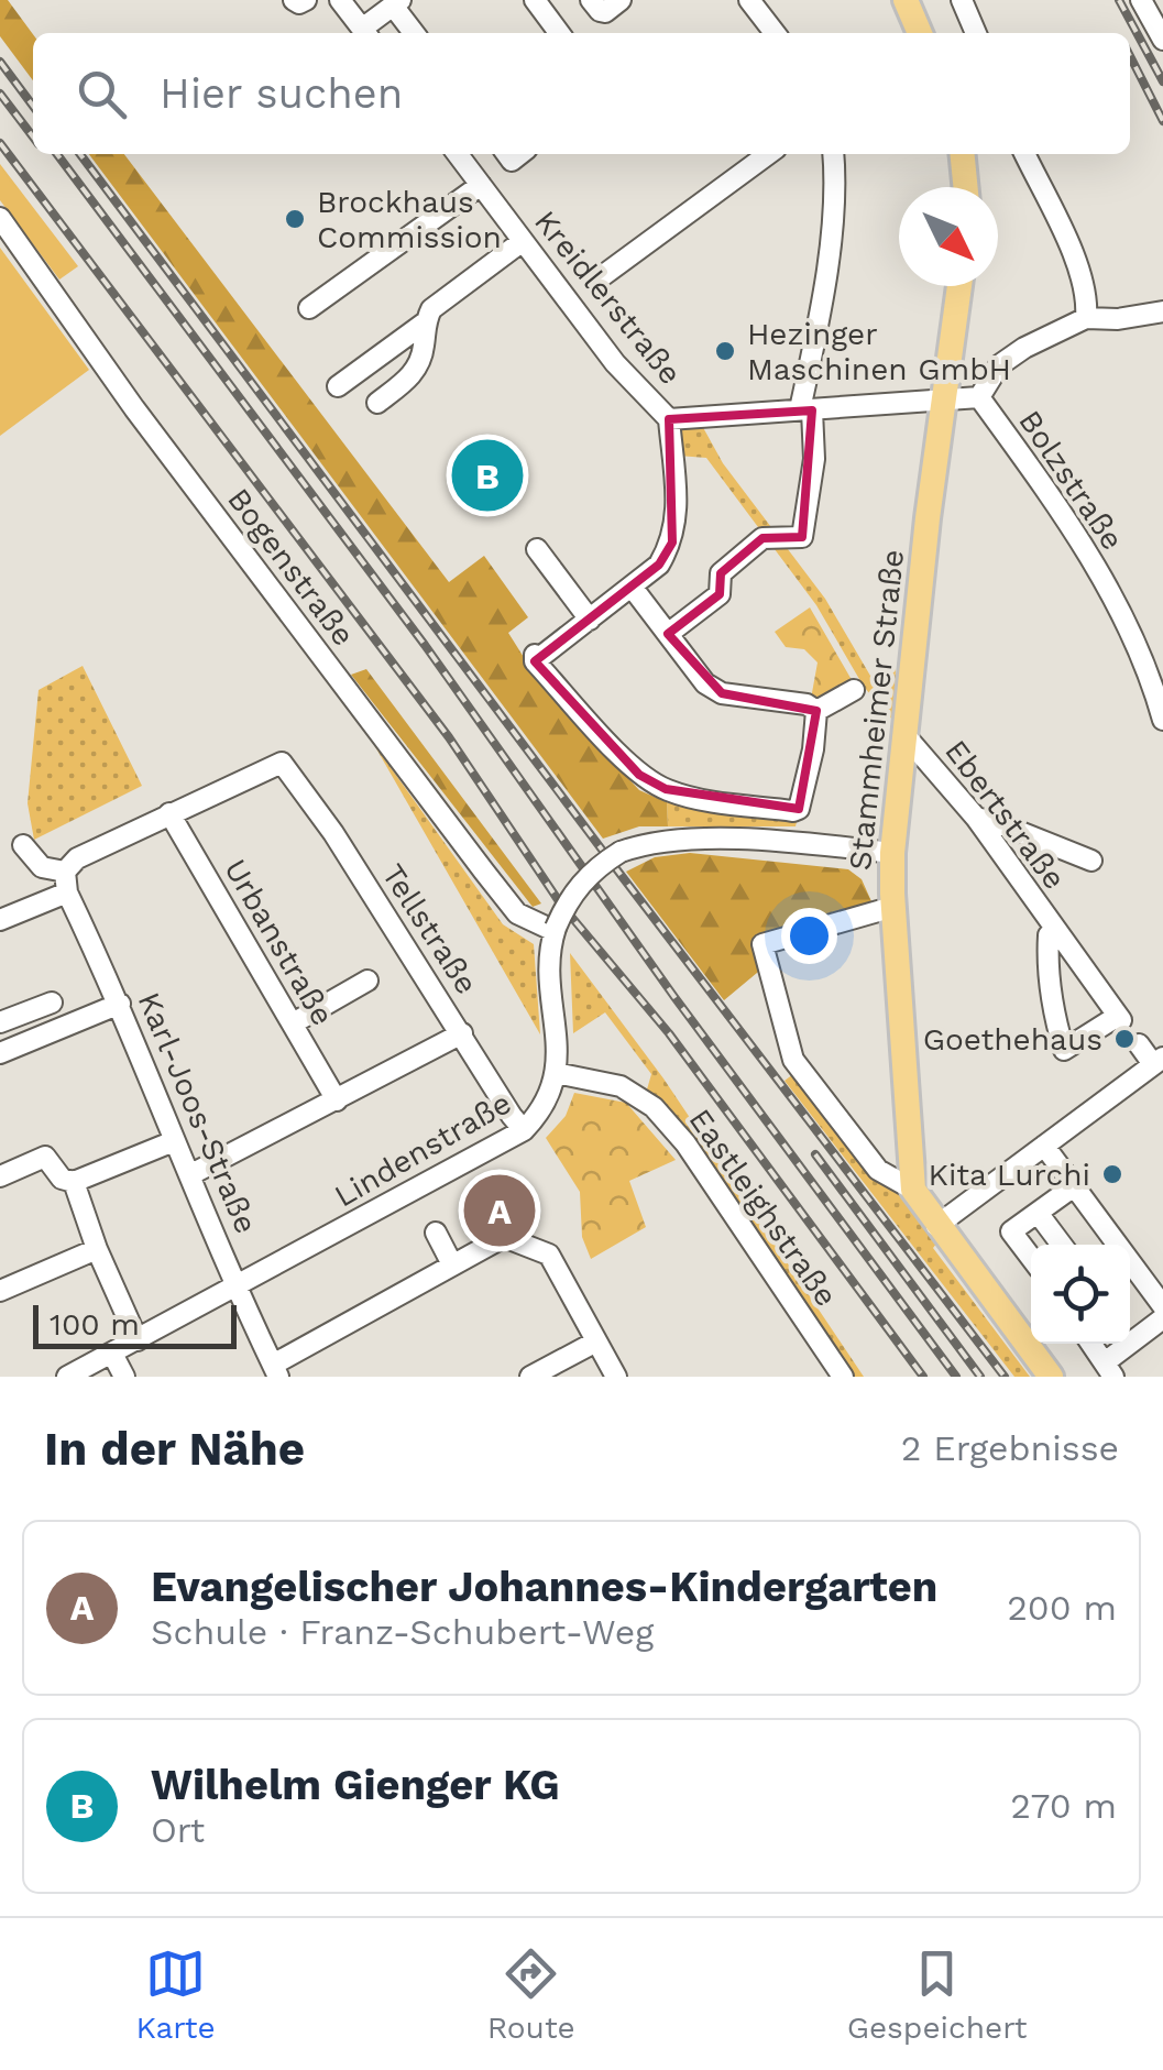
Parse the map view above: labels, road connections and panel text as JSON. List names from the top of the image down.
{
  "streets": {
    "main road": ["Stammheimer Straße"],
    "street": [
      "Kreidlerstraße",
      "Bolzstraße",
      "Bogenstraße",
      "Ebertstraße",
      "Tellstraße",
      "Urbanstraße",
      "Karl-Joos-Straße",
      "Lindenstraße",
      "Eastleighstraße"
    ]
  },
  "crossings": [
    ["Kreidlerstraße", "Bolzstraße"],
    ["Kreidlerstraße", "Stammheimer Straße"],
    ["Bolzstraße", "Stammheimer Straße"],
    ["Stammheimer Straße", "Ebertstraße"],
    ["Tellstraße", "Urbanstraße"],
    ["Tellstraße", "Lindenstraße"],
    ["Karl-Joos-Straße", "Lindenstraße"],
    ["Lindenstraße", "Eastleighstraße"]
  ],
  "places": [
    "Brockhaus Commission",
    "Hezinger Maschinen GmbH",
    "Goethehaus",
    "Kita Lurchi"
  ],
  "scale_bar": "100 m",
  "north": "bottom right",
  "page": {
    "search": "Hier suchen",
    "pins": ["B", "A"],
    "scale": "100 m",
    "heading": ["In der Nähe", "2 Ergebnisse"],
    "list": [
      {
        "mark": "A",
        "name": "Evangelischer Johannes-Kindergarten",
        "note": "Schule · Franz-Schubert-Weg",
        "value": "200 m"
      },
      {
        "mark": "B",
        "name": "Wilhelm Gienger KG",
        "note": "Ort",
        "value": "270 m"
      }
    ],
    "nav": ["Karte", "Route", "Gespeichert"]
  }
}
